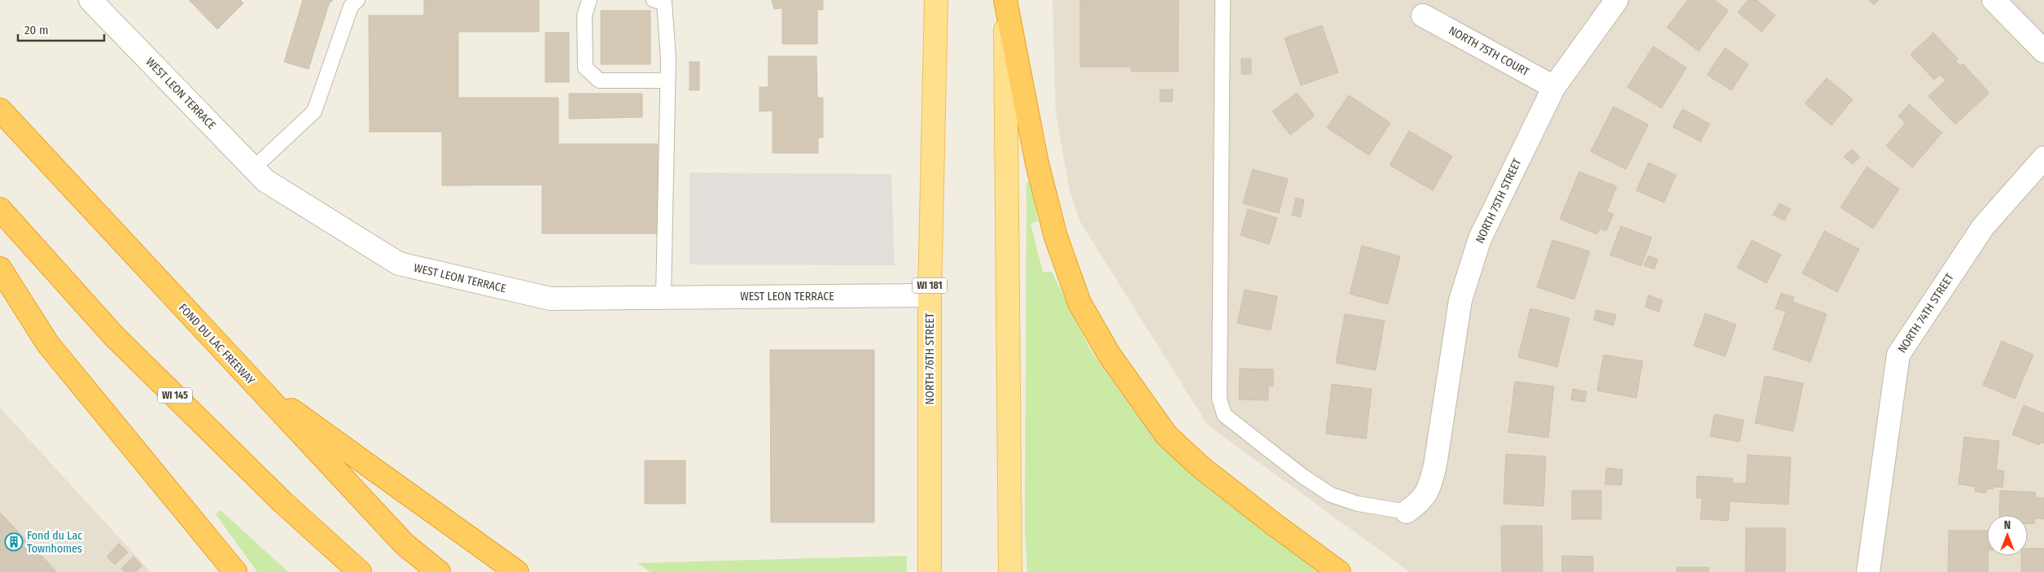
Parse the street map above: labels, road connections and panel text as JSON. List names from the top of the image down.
{
  "streets": {
    "highway": ["FOND DU LAC FREEWAY", "WI 145"],
    "main road": ["WI 181", "NORTH 76TH STREET"],
    "street": [
      "NORTH 75TH COURT",
      "WEST LEON TERRACE",
      "NORTH 75TH STREET",
      "NORTH 74TH STREET"
    ]
  },
  "crossings": [
    ["NORTH 75TH COURT", "NORTH 75TH STREET"],
    ["WEST LEON TERRACE", "NORTH 76TH STREET"]
  ],
  "places": {
    "building": ["Fond du Lac Townhomes"]
  },
  "scale_bar": "20 m",
  "north": "top"
}
